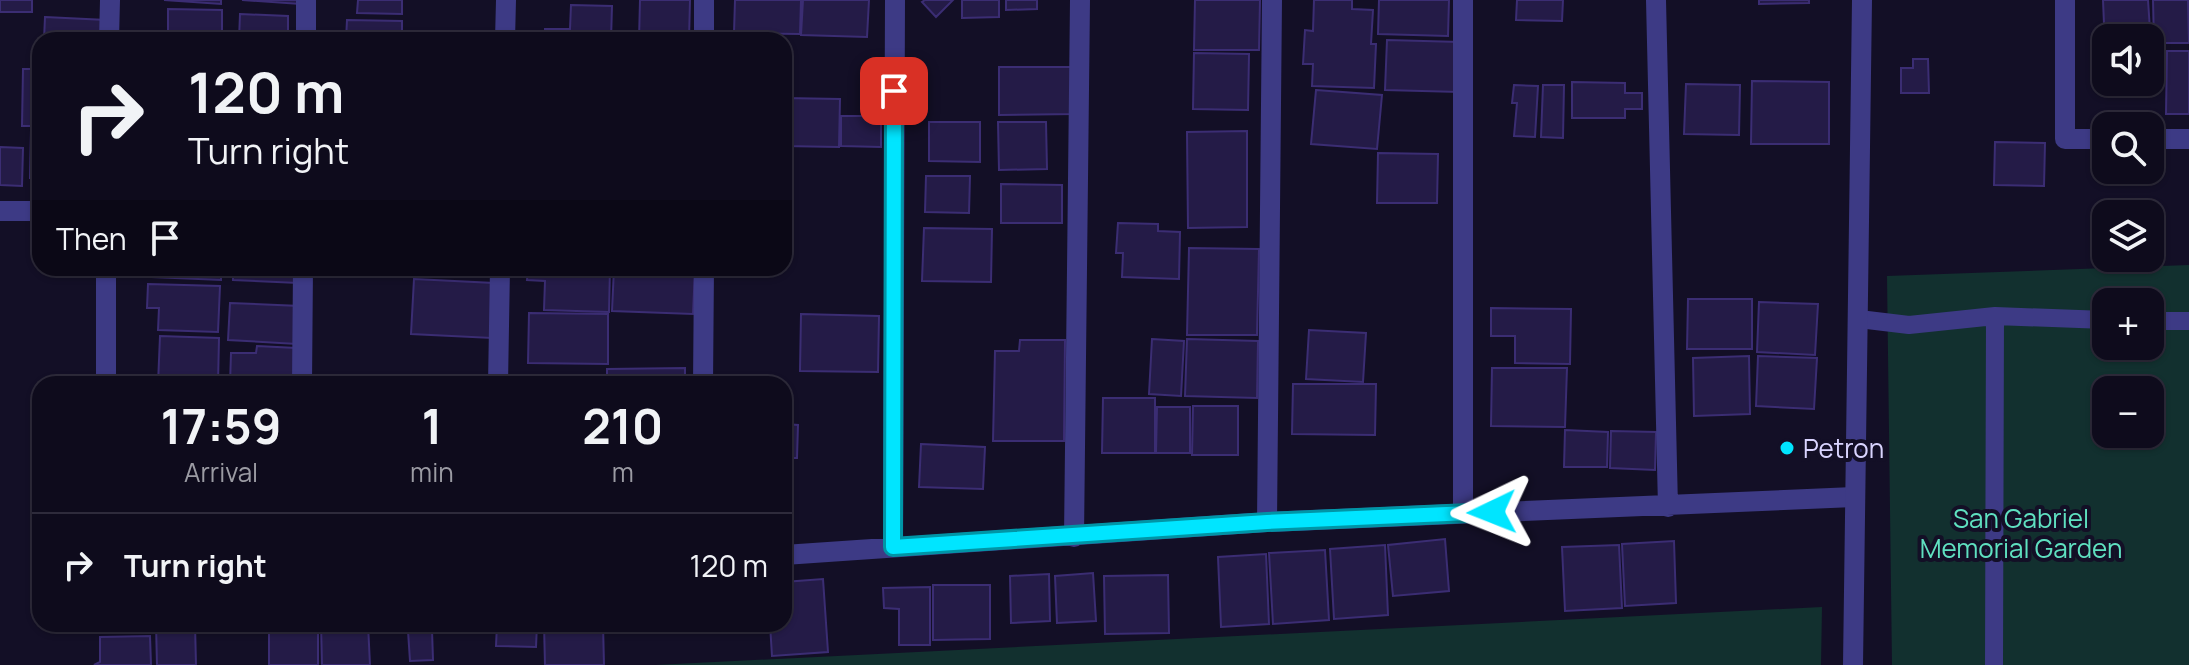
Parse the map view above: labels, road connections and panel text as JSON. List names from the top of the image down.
{
  "parks": ["San Gabriel Memorial Garden"],
  "places": ["Petron"],
  "page": {
    "map_buttons": ["+", "−"],
    "turn": ["120 m", "Turn right"],
    "then": "Then",
    "eta": [
      "17:59",
      "Arrival",
      "1",
      "min",
      "210",
      "m"
    ],
    "list": [
      {
        "name": "Turn right",
        "value": "120 m"
      }
    ]
  }
}
